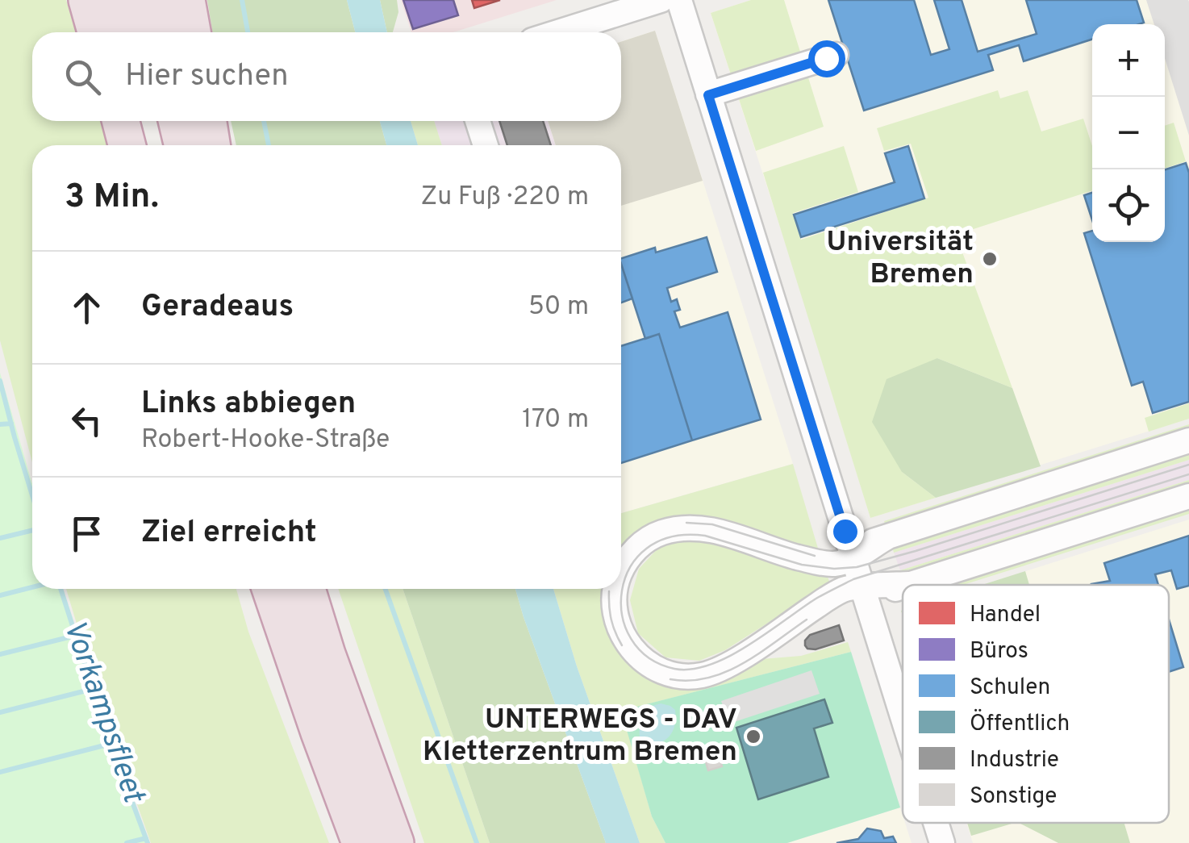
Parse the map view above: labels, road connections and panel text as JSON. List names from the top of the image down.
{
  "water": ["Vorkampsfleet"],
  "places": ["Universität Bremen", "UNTERWEGS - DAV Kletterzentrum Bremen"],
  "legend": [
    "Handel",
    "Büros",
    "Schulen",
    "Öffentlich",
    "Industrie",
    "Sonstige"
  ],
  "page": {
    "map_buttons": ["+", "−"],
    "search": "Hier suchen",
    "heading": ["3 Min.", "Zu Fuß · 220 m"],
    "list": [
      ["Geradeaus", "50 m"],
      ["Links abbiegen", "Robert-Hooke-Straße", "170 m"],
      "Ziel erreicht"
    ]
  }
}
